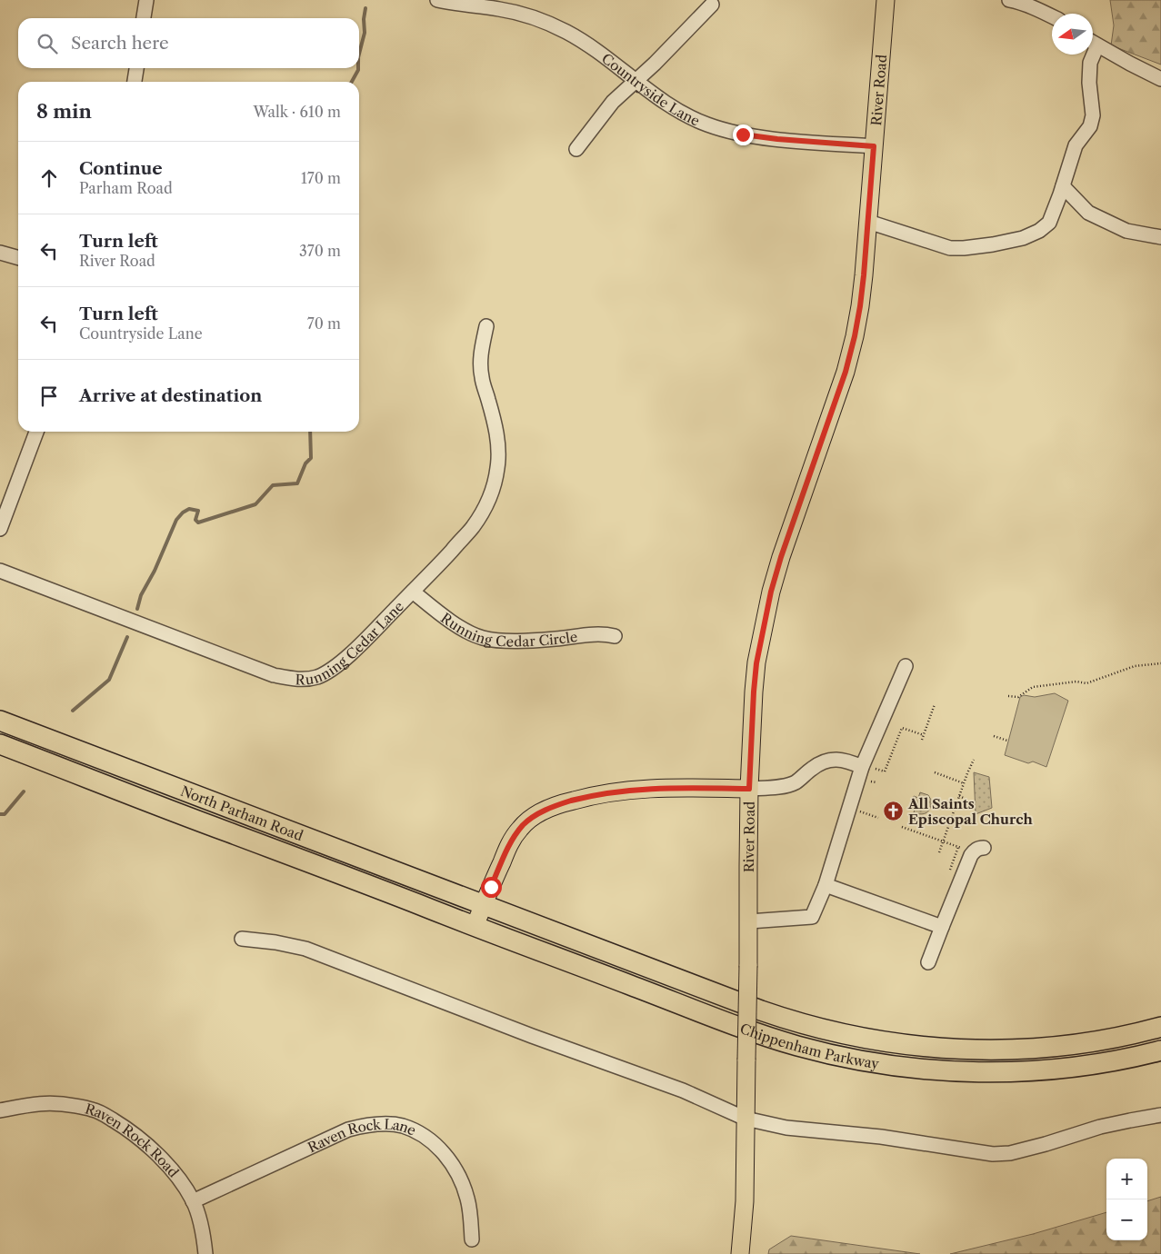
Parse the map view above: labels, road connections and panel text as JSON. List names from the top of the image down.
{
  "streets": {
    "highway": ["North Parham Road", "Chippenham Parkway"],
    "main road": ["River Road"],
    "street": [
      "Countryside Lane",
      "Running Cedar Circle",
      "Running Cedar Lane",
      "Raven Rock Road",
      "Raven Rock Lane"
    ]
  },
  "crossings": [
    ["Countryside Lane", "River Road"],
    ["Running Cedar Circle", "Running Cedar Lane"],
    ["North Parham Road", "Chippenham Parkway"],
    ["Raven Rock Road", "Raven Rock Lane"]
  ],
  "places": {
    "church": ["All Saints Episcopal Church"]
  },
  "north": "left",
  "page": {
    "search": "Search here",
    "heading": ["8 min", "Walk · 610 m"],
    "list": [
      ["Continue", "Parham Road", "170 m"],
      ["Turn left", "River Road", "370 m"],
      ["Turn left", "Countryside Lane", "70 m"],
      "Arrive at destination"
    ],
    "map_buttons": ["+", "−"]
  }
}
